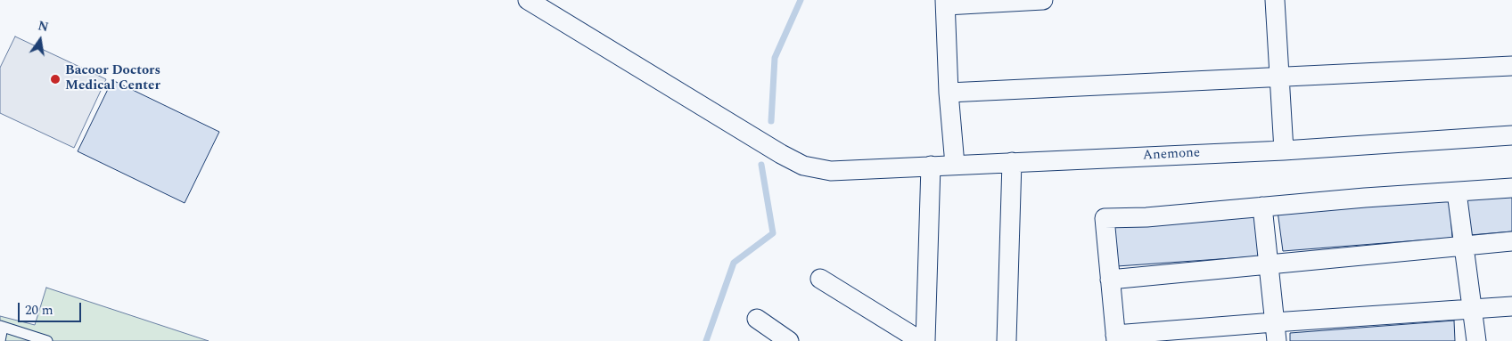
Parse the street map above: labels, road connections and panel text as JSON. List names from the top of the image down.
{
  "streets": {
    "street": ["Anemone"]
  },
  "places": ["Bacoor Doctors Medical Center"],
  "scale_bar": "20 m",
  "north": "top"
}
